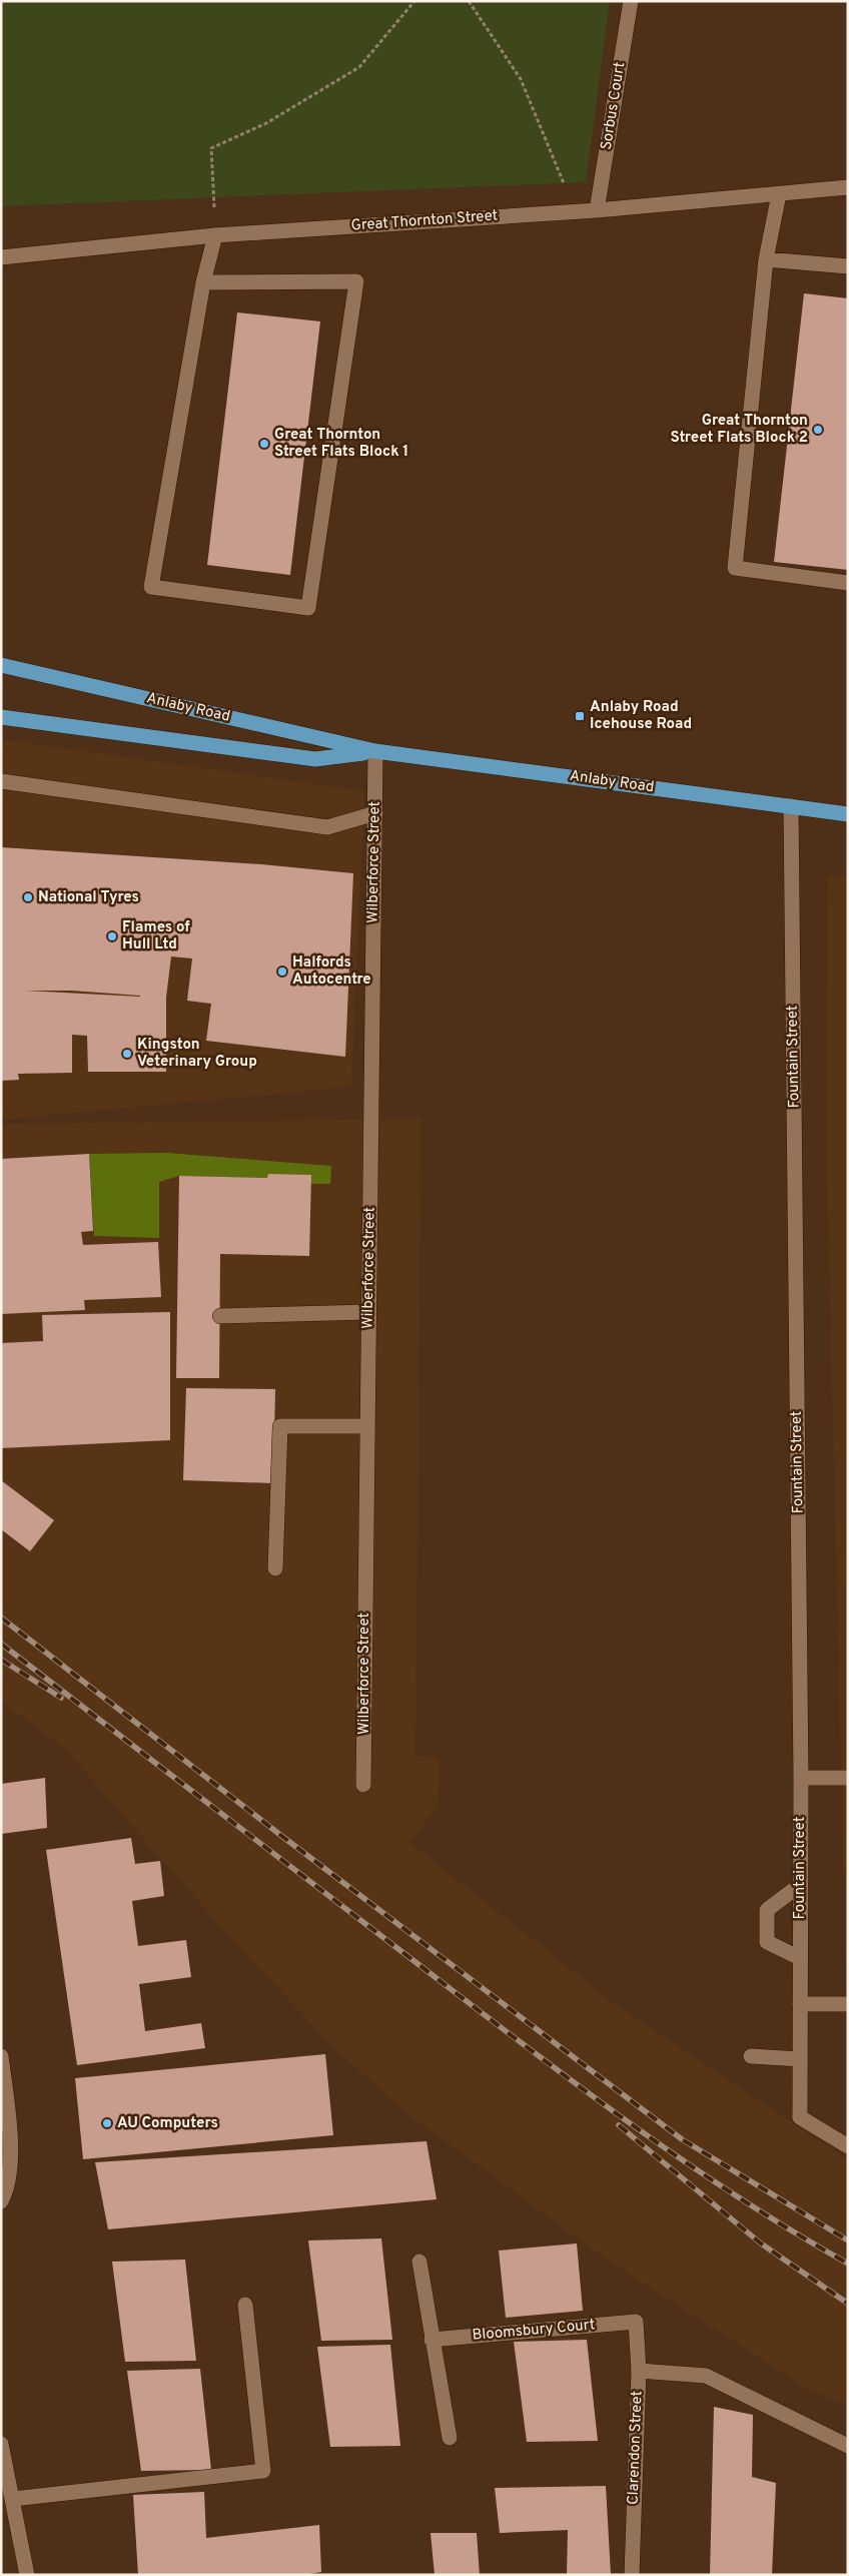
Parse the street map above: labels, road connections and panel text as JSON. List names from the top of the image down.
{
  "streets": {
    "main road": ["Anlaby Road"],
    "street": [
      "Sorbus Court",
      "Great Thornton Street",
      "Wilberforce Street",
      "Fountain Street",
      "Bloomsbury Court",
      "Clarendon Street"
    ]
  },
  "crossings": [
    ["Sorbus Court", "Great Thornton Street"],
    ["Anlaby Road", "Wilberforce Street"],
    ["Anlaby Road", "Fountain Street"],
    ["Bloomsbury Court", "Clarendon Street"]
  ],
  "places": {
    "other": [
      "Great Thornton Street Flats Block 2",
      "Great Thornton Street Flats Block 1",
      "National Tyres",
      "Flames of Hull Ltd",
      "Halfords Autocentre",
      "Kingston Veterinary Group",
      "AU Computers"
    ],
    "transit": ["Anlaby Road Icehouse Road"]
  }
}
